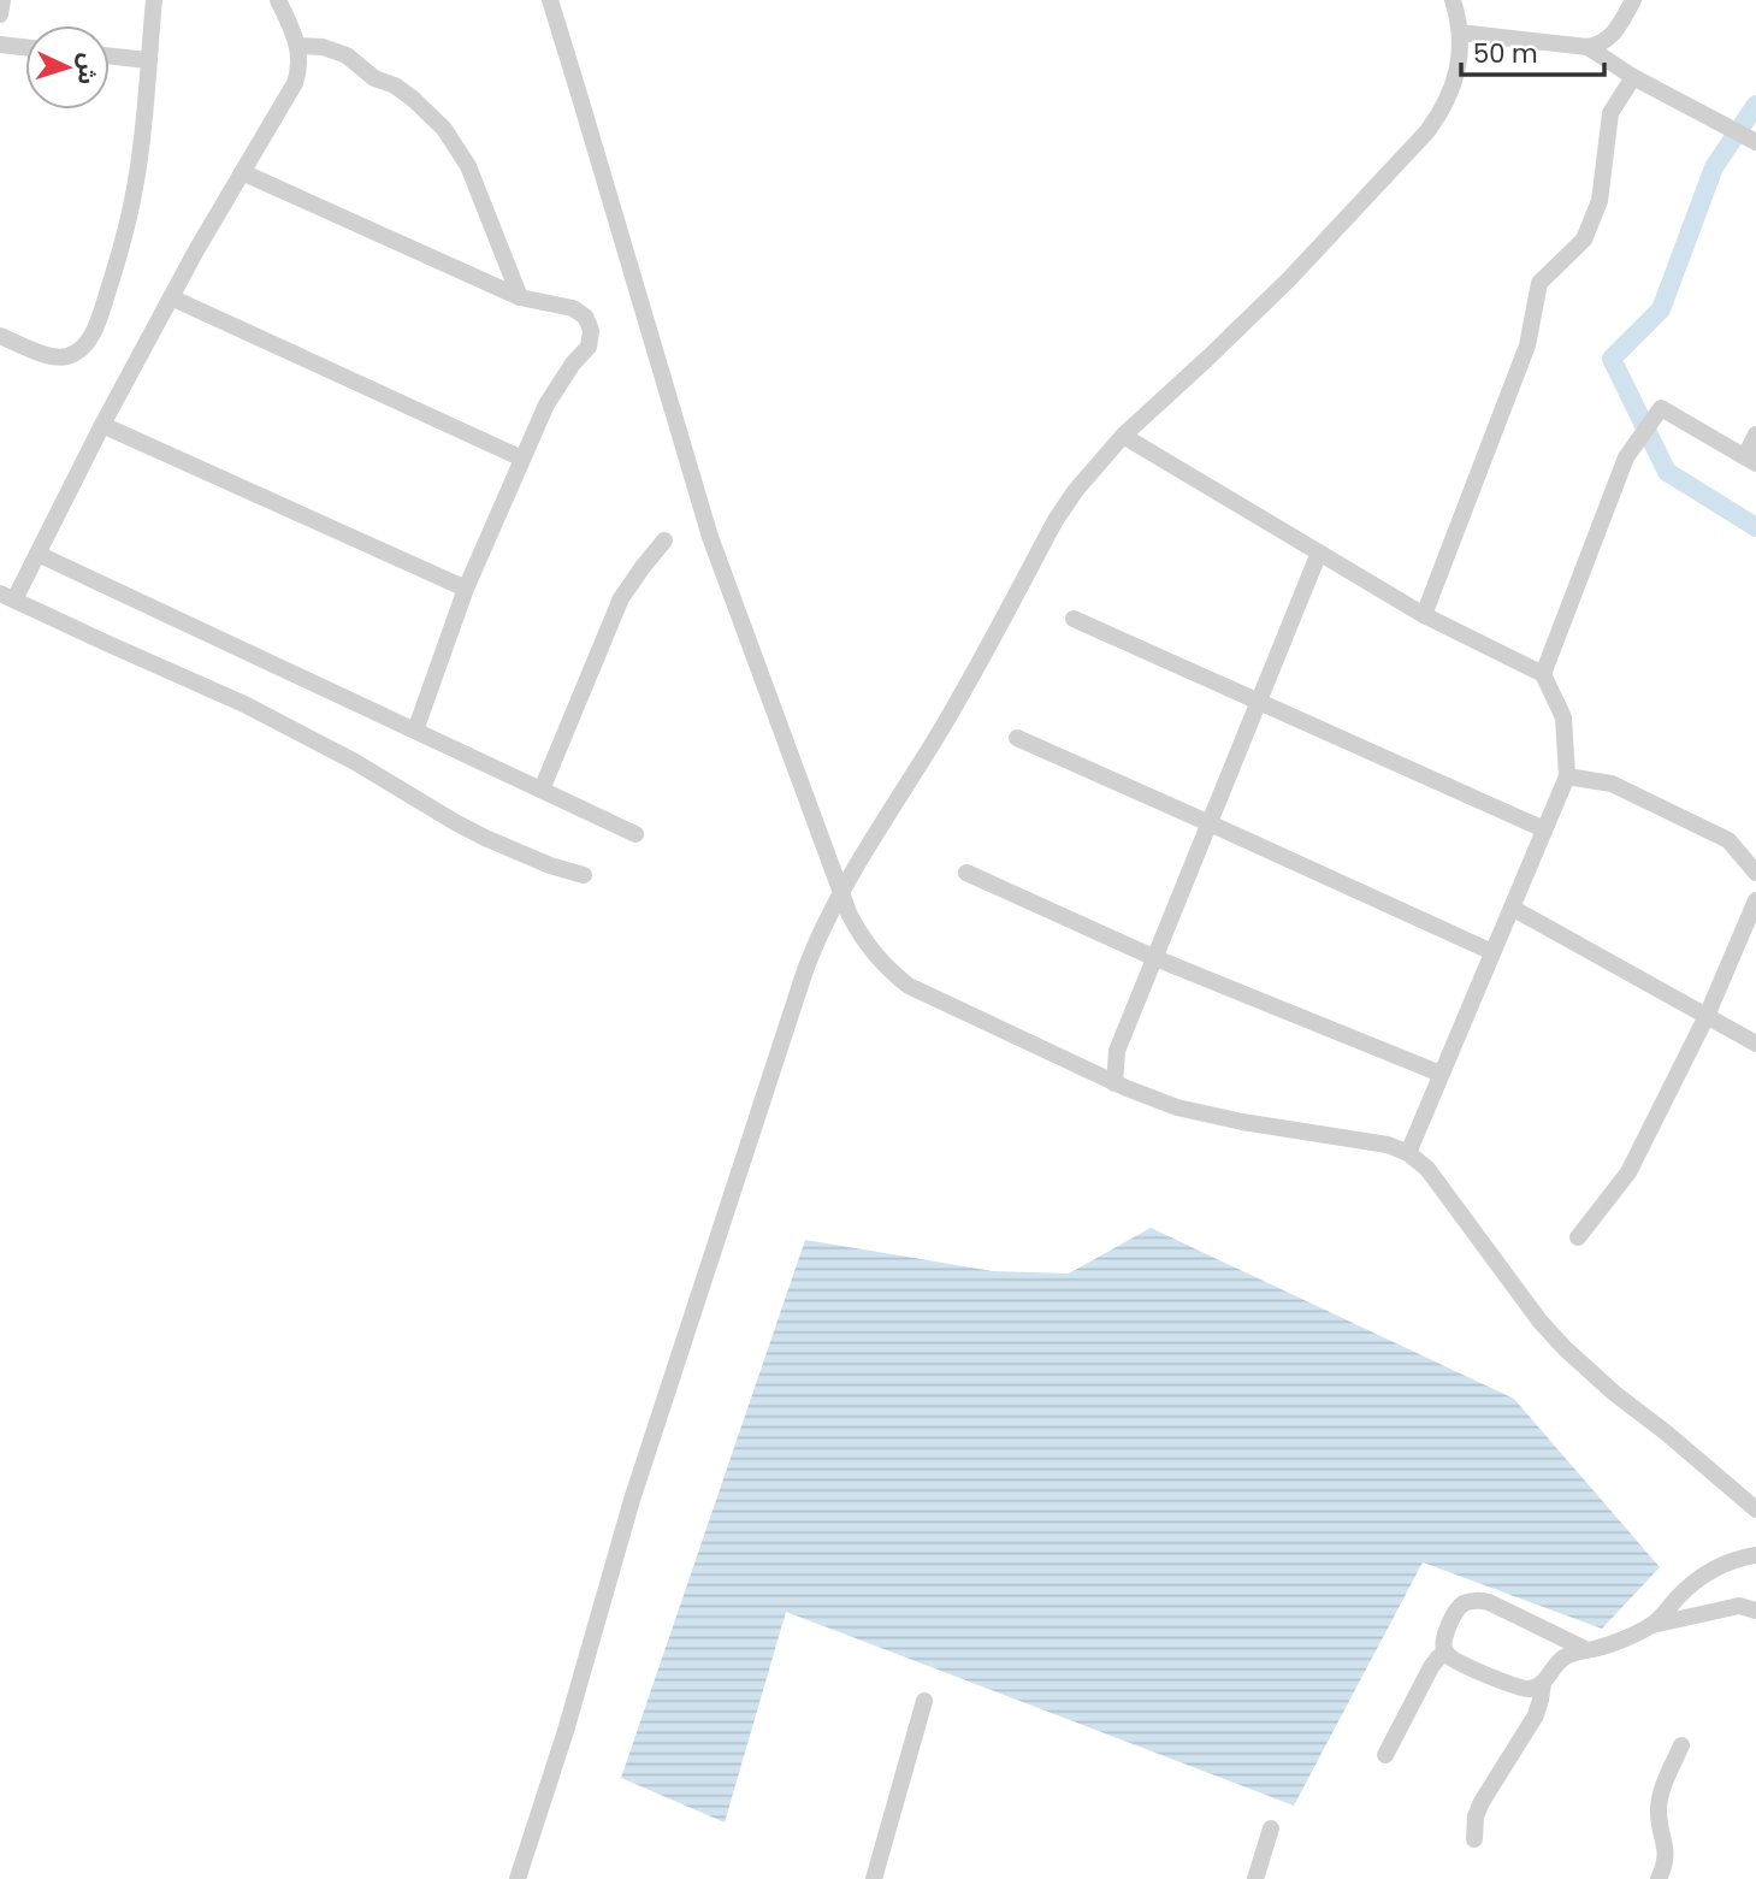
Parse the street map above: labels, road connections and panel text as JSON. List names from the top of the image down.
{
  "scale_bar": "50 m",
  "north": "right"
}
